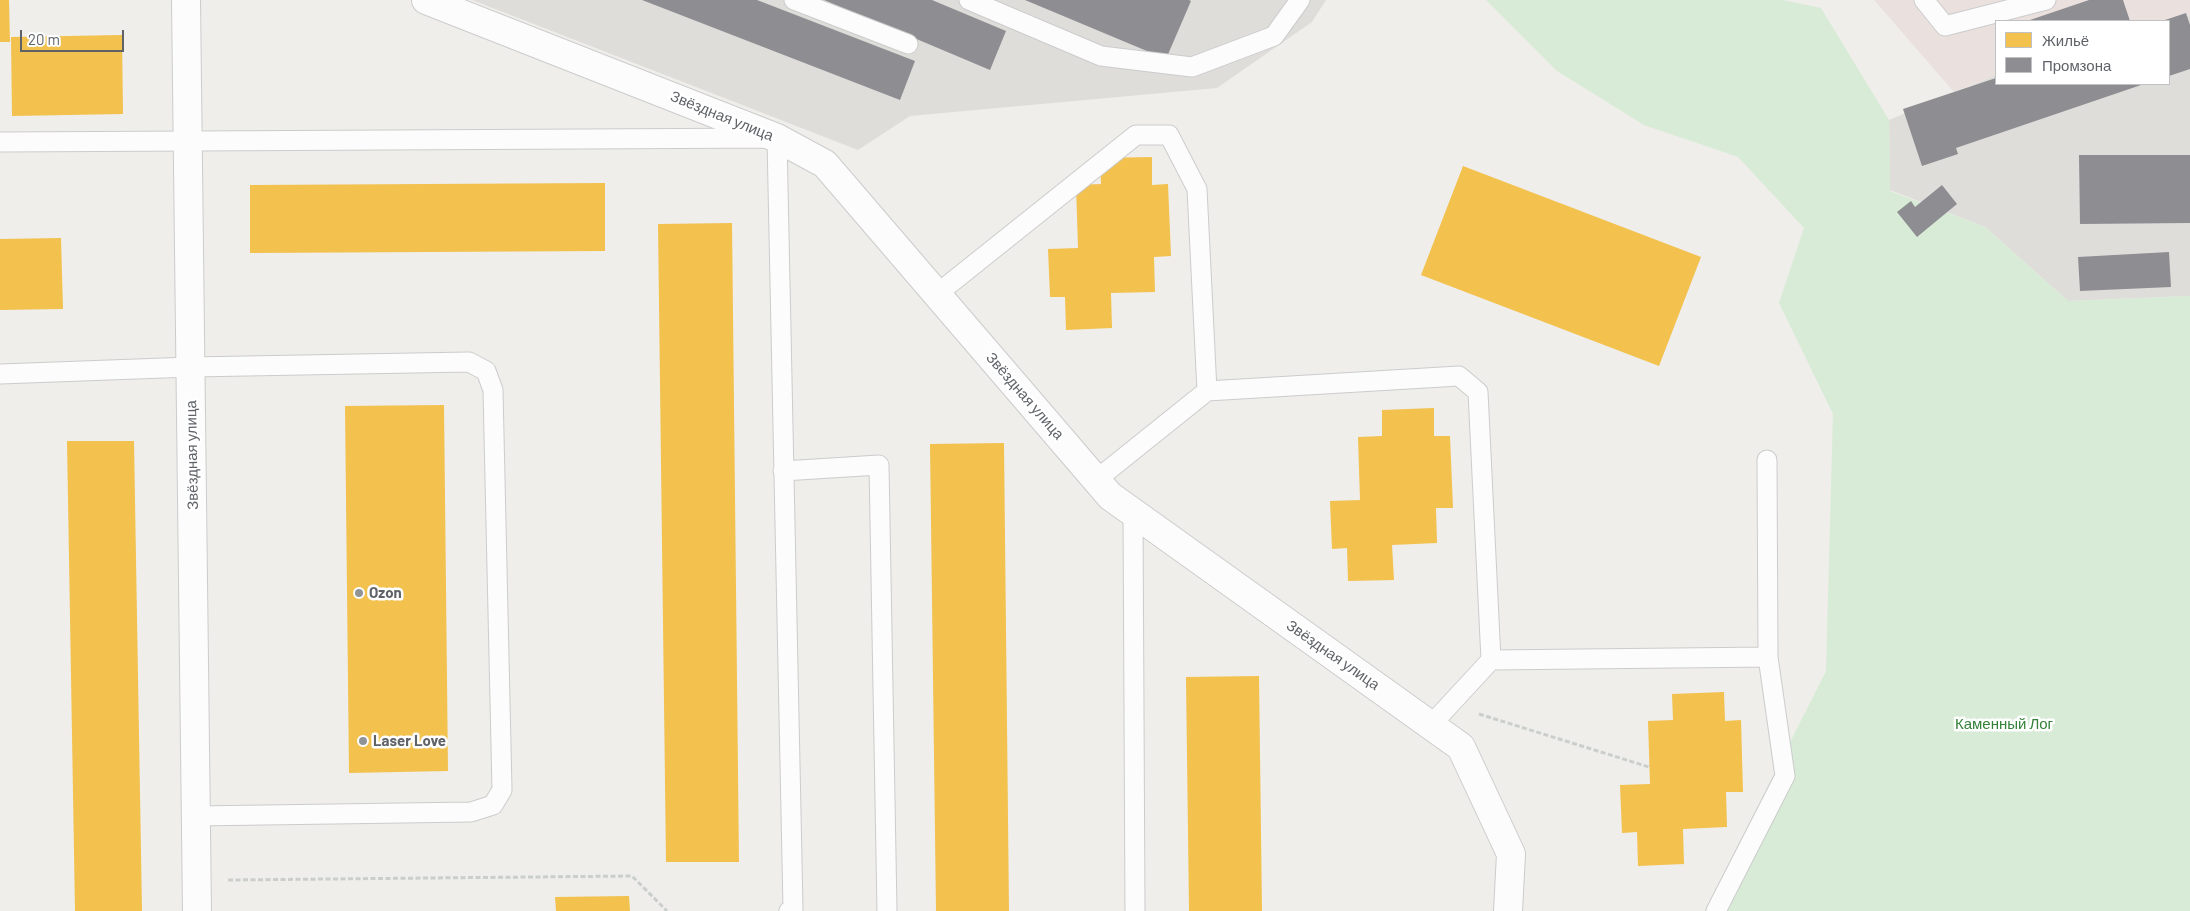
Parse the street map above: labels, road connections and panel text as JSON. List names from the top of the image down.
{
  "streets": {
    "street": ["Звёздная улица"]
  },
  "parks": ["Каменный Лог"],
  "places": ["Ozon", "Laser Love"],
  "legend": ["Жильё", "Промзона"],
  "scale_bar": "20 m"
}
